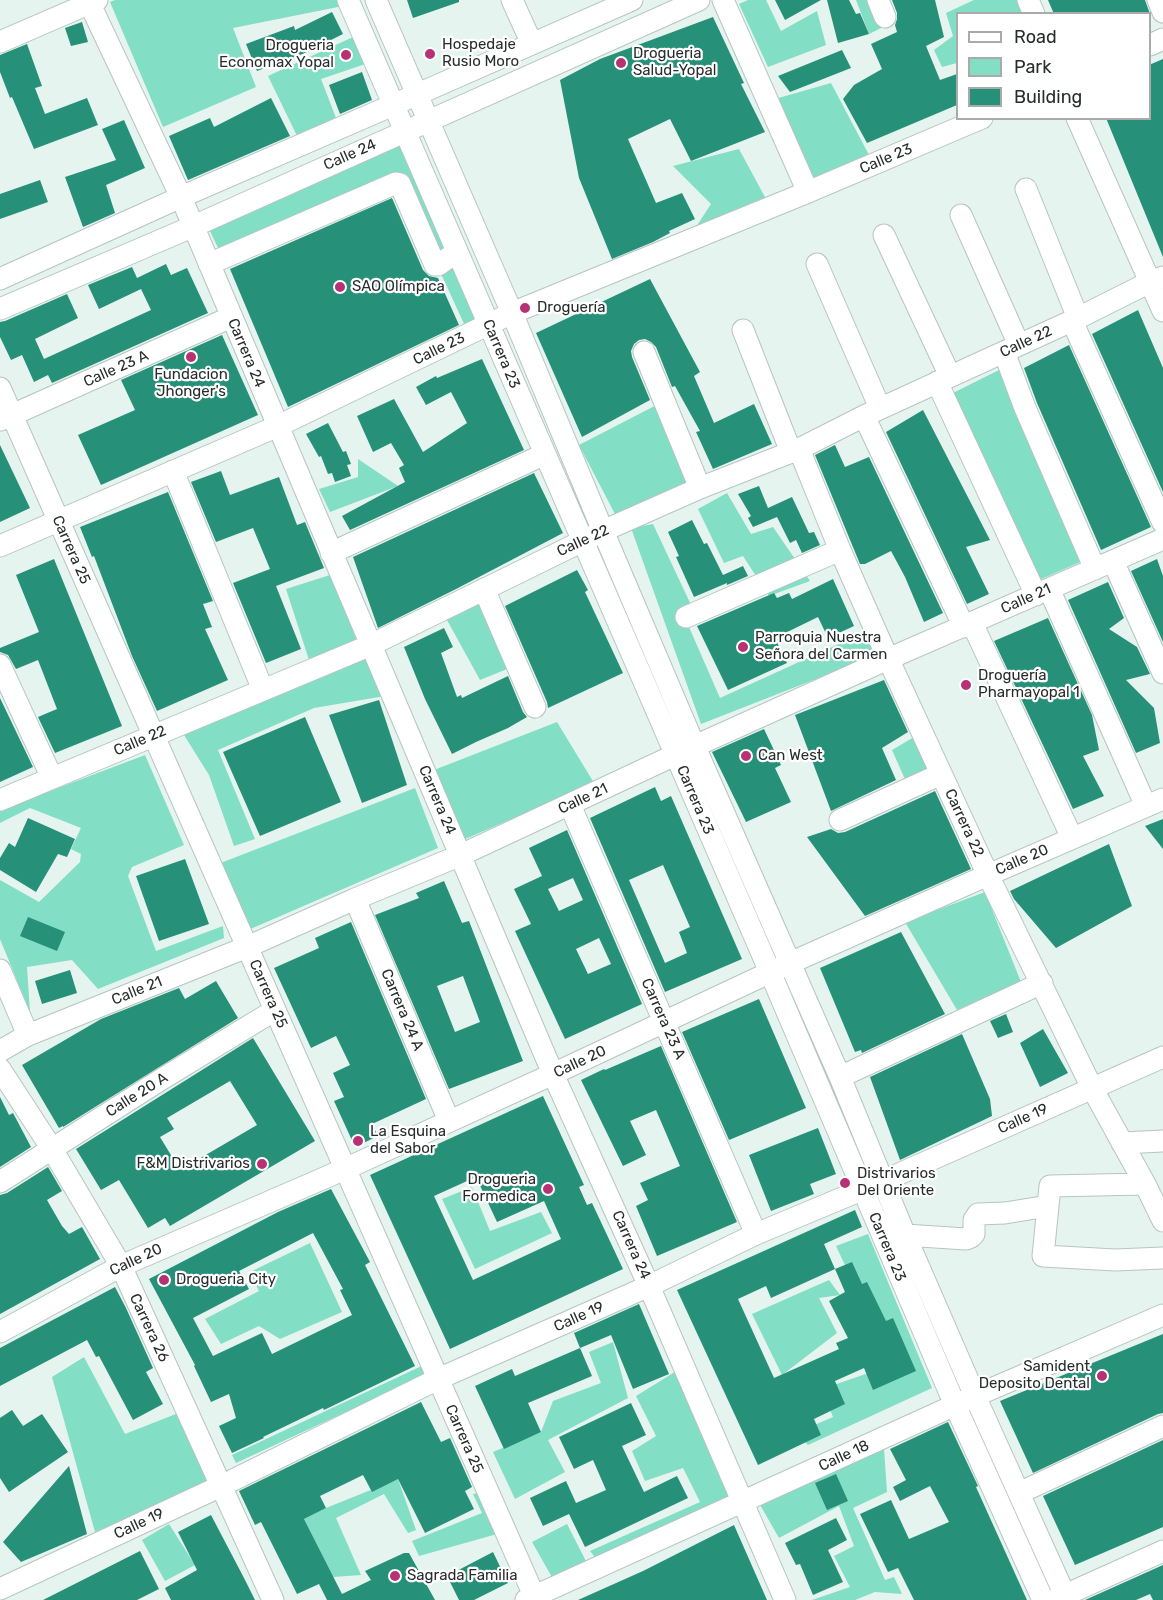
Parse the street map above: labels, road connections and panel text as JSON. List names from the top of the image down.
{
  "streets": {
    "street": [
      "Calle 24",
      "Calle 23",
      "Calle 22",
      "Carrera 24",
      "Carrera 23",
      "Calle 23 A",
      "Carrera 25",
      "Calle 21",
      "Carrera 22",
      "Calle 20",
      "Carrera 24 A",
      "Carrera 23 A",
      "Calle 20 A",
      "Calle 19",
      "Carrera 26",
      "Calle 18"
    ]
  },
  "crossings": [
    ["Calle 24", "Carrera 24"],
    ["Calle 24", "Carrera 23"],
    ["Calle 23", "Carrera 24"],
    ["Calle 23", "Carrera 23"],
    ["Calle 23", "Carrera 25"],
    ["Calle 22", "Carrera 24"],
    ["Calle 22", "Carrera 23"],
    ["Calle 22", "Carrera 25"],
    ["Calle 22", "Carrera 22"],
    ["Carrera 24", "Calle 23 A"],
    ["Carrera 24", "Calle 21"],
    ["Carrera 24", "Calle 20"],
    ["Carrera 24", "Calle 19"],
    ["Carrera 24", "Calle 18"],
    ["Carrera 23", "Calle 21"],
    ["Carrera 23", "Calle 20"],
    ["Carrera 23", "Calle 19"],
    ["Carrera 23", "Calle 18"],
    ["Calle 23 A", "Carrera 25"],
    ["Carrera 25", "Calle 21"],
    ["Carrera 25", "Calle 20"],
    ["Carrera 25", "Calle 20 A"],
    ["Carrera 25", "Calle 19"],
    ["Carrera 25", "Calle 18"],
    ["Calle 21", "Carrera 22"],
    ["Calle 21", "Carrera 24 A"],
    ["Calle 21", "Carrera 23 A"],
    ["Carrera 22", "Calle 20"],
    ["Carrera 22", "Calle 19"],
    ["Calle 20", "Carrera 24 A"],
    ["Calle 20", "Carrera 23 A"],
    ["Calle 20", "Carrera 26"],
    ["Carrera 23 A", "Calle 19"],
    ["Calle 20 A", "Carrera 26"],
    ["Calle 19", "Carrera 26"]
  ],
  "places": [
    "Hospedaje Rusio Moro",
    "Drogueria Economax Yopal",
    "Drogueria Salud-Yopal",
    "SAO Olímpica",
    "Droguería",
    "Fundacion Jhonger's",
    "Parroquia Nuestra Señora del Carmen",
    "Droguería Pharmayopal 1",
    "Can West",
    "La Esquina del Sabor",
    "F&M Distrivarios",
    "Distrivarios Del Oriente",
    "Drogueria Formedica",
    "Drogueria City",
    "Samident Deposito Dental",
    "Sagrada Familia"
  ],
  "legend": ["Road", "Park", "Building"]
}
